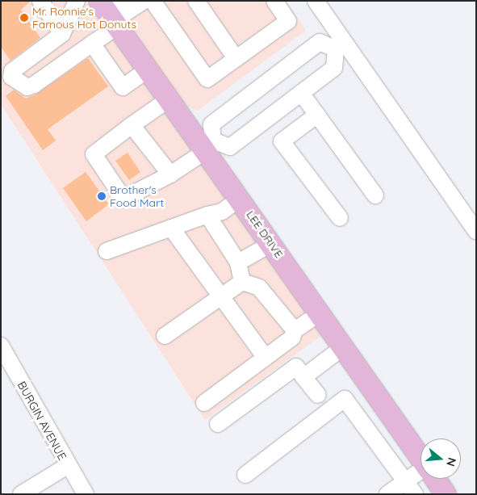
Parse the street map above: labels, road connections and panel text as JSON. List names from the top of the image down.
{
  "streets": {
    "main road": ["LEE DRIVE"],
    "street": ["BURGIN AVENUE"]
  },
  "places": ["Mr. Ronnie's Famous Hot Donuts", "Brother's Food Mart"],
  "north": "right"
}
